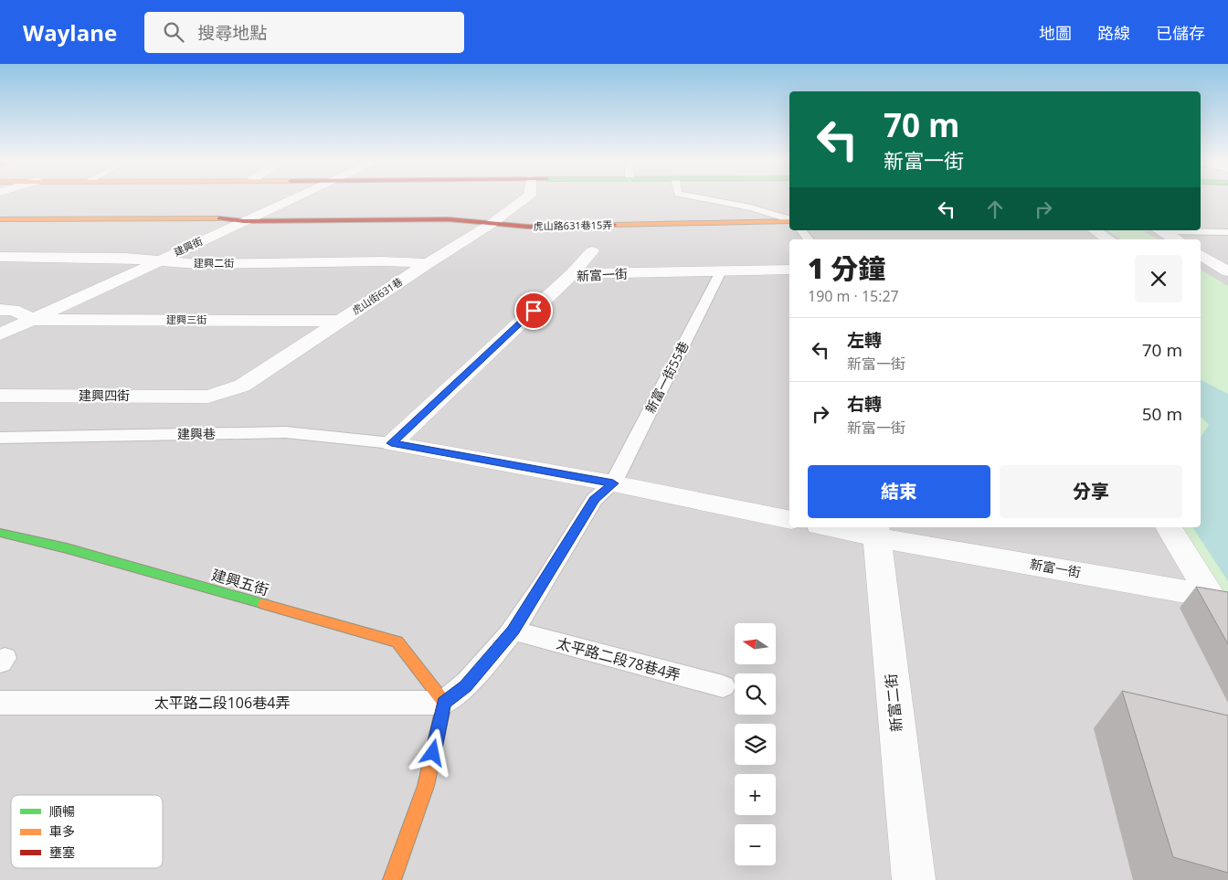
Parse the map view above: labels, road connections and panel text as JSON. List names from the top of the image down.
{
  "streets": {
    "street": [
      "虎山路631巷15弄",
      "建興街",
      "建興二街",
      "新富一街",
      "虎山街631巷",
      "建興三街",
      "建興四街",
      "建興五街",
      "新富二街"
    ],
    "lane": [
      "新富一街55巷",
      "建興巷",
      "太平路二段78巷4弄",
      "太平路二段106巷4弄"
    ]
  },
  "crossings": [
    ["虎山路631巷15弄", "建興街"],
    ["虎山路631巷15弄", "虎山街631巷"],
    ["建興街", "建興二街"],
    ["建興街", "建興三街"],
    ["建興二街", "虎山街631巷"],
    ["新富一街", "新富一街55巷"],
    ["新富一街", "建興巷"],
    ["新富一街", "新富二街"],
    ["虎山街631巷", "建興三街"],
    ["虎山街631巷", "建興四街"],
    ["建興五街", "太平路二段106巷4弄"]
  ],
  "legend": ["順暢", "車多", "壅塞"],
  "north": "left",
  "page": {
    "header": "Waylane",
    "search": "搜尋地點",
    "nav": ["地圖", "路線", "已儲存"],
    "turn": ["70 m", "新富一街"],
    "heading": ["1 分鐘", "190 m · 15:27"],
    "list": [
      {
        "name": "左轉",
        "note": "新富一街",
        "value": "70 m"
      },
      {
        "name": "右轉",
        "note": "新富一街",
        "value": "50 m"
      }
    ],
    "buttons": ["結束", "分享"],
    "map_buttons": ["+", "−"]
  }
}
